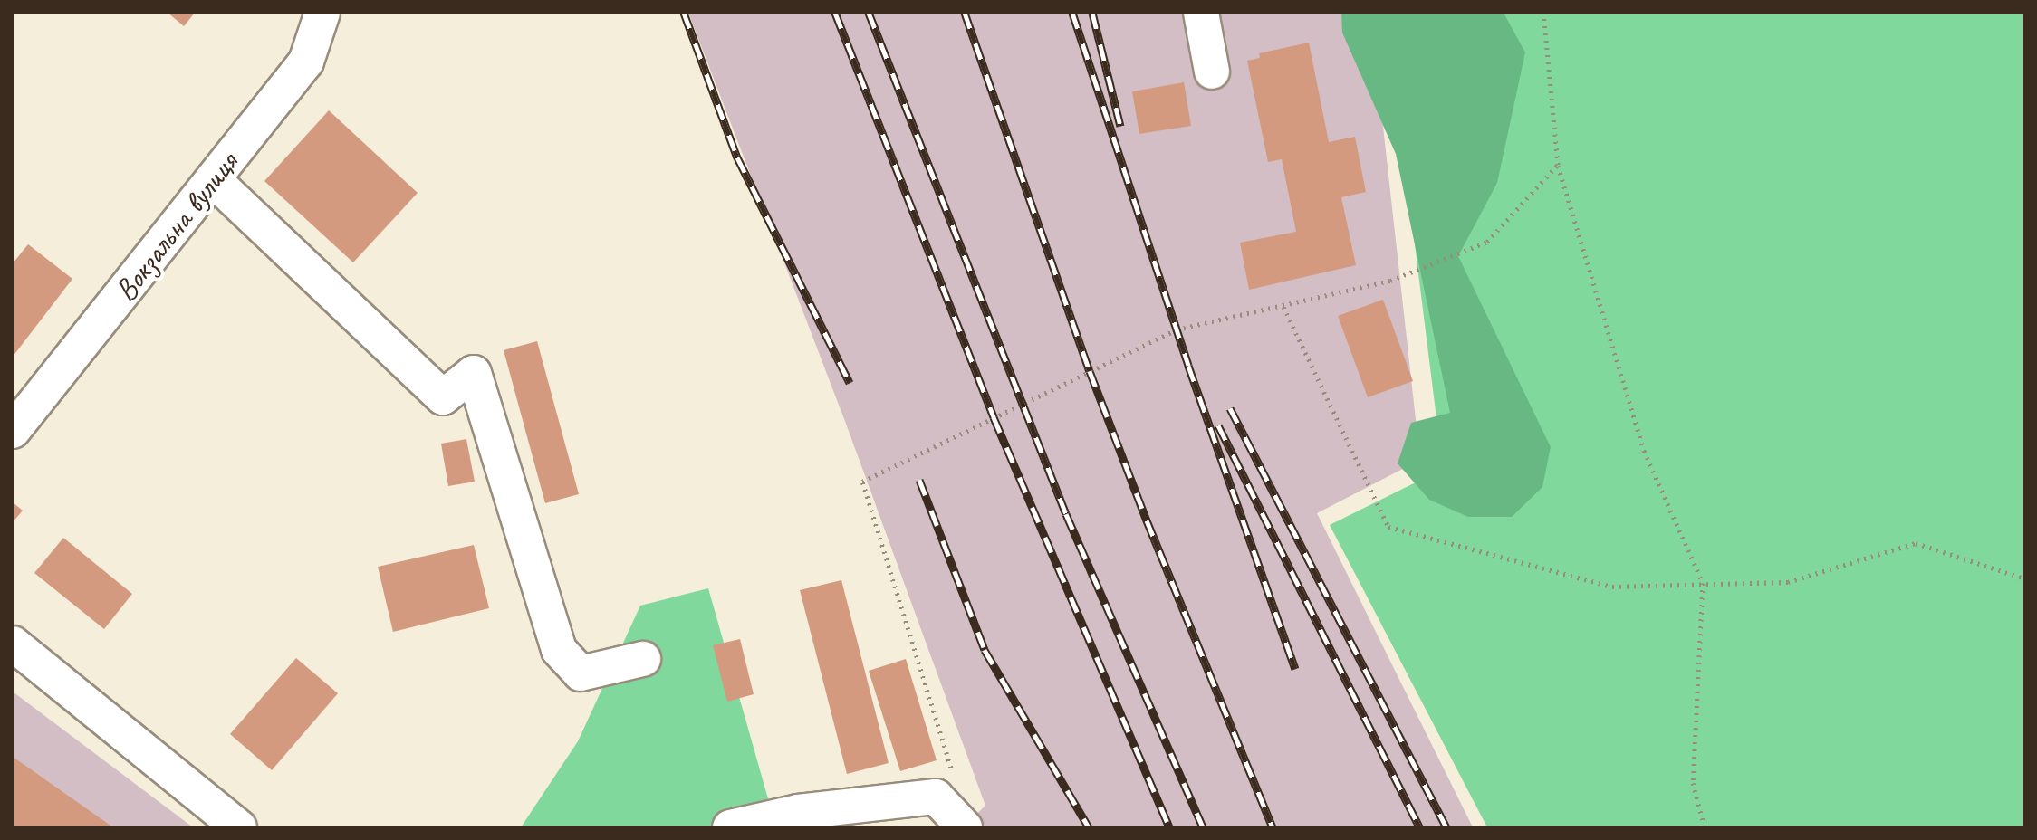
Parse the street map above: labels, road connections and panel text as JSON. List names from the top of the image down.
{
  "streets": {
    "street": ["Вокзальна вулиця"]
  }
}
